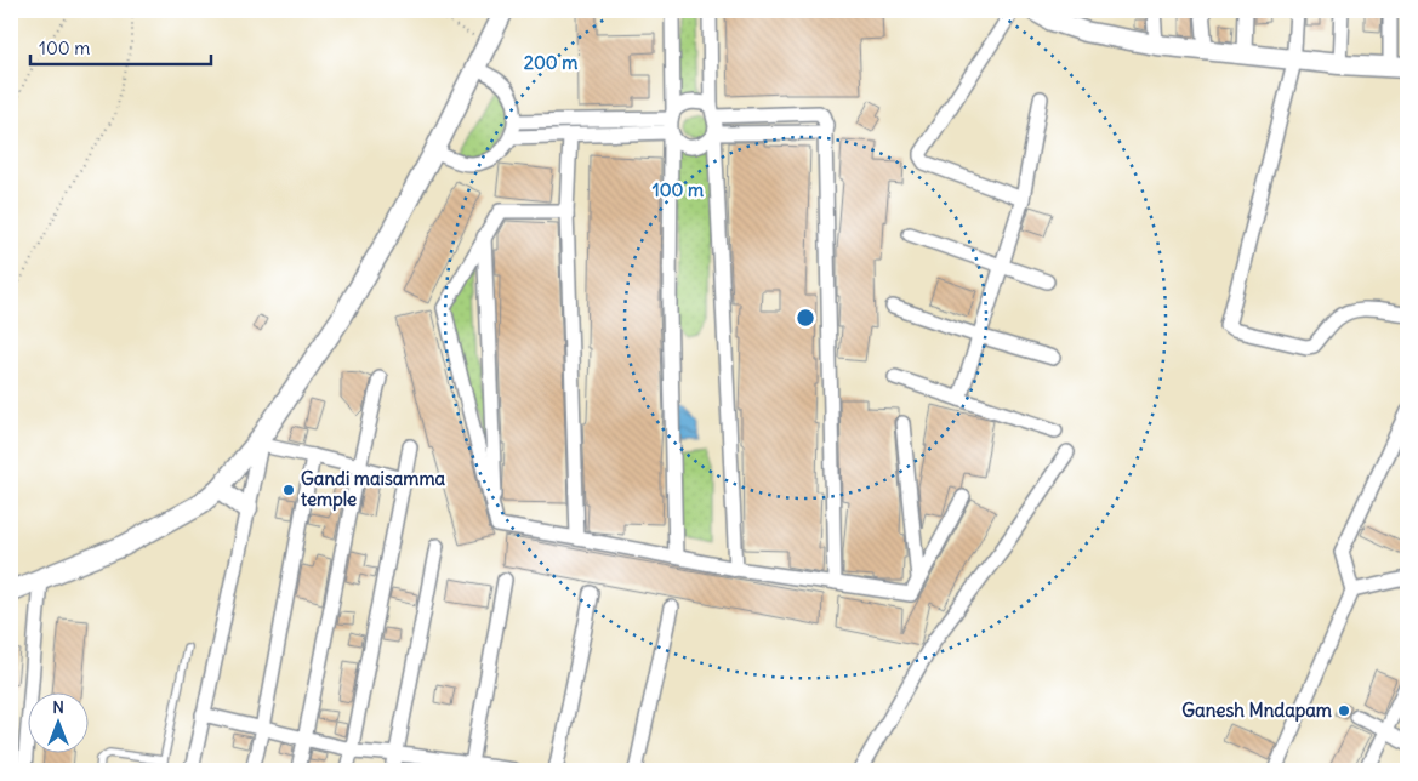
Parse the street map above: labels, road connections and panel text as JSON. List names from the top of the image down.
{
  "places": ["Gandi maisamma temple", "Ganesh Mndapam"],
  "scale_bar": "100 m",
  "north": "top",
  "rings": ["200 m", "100 m"]
}
